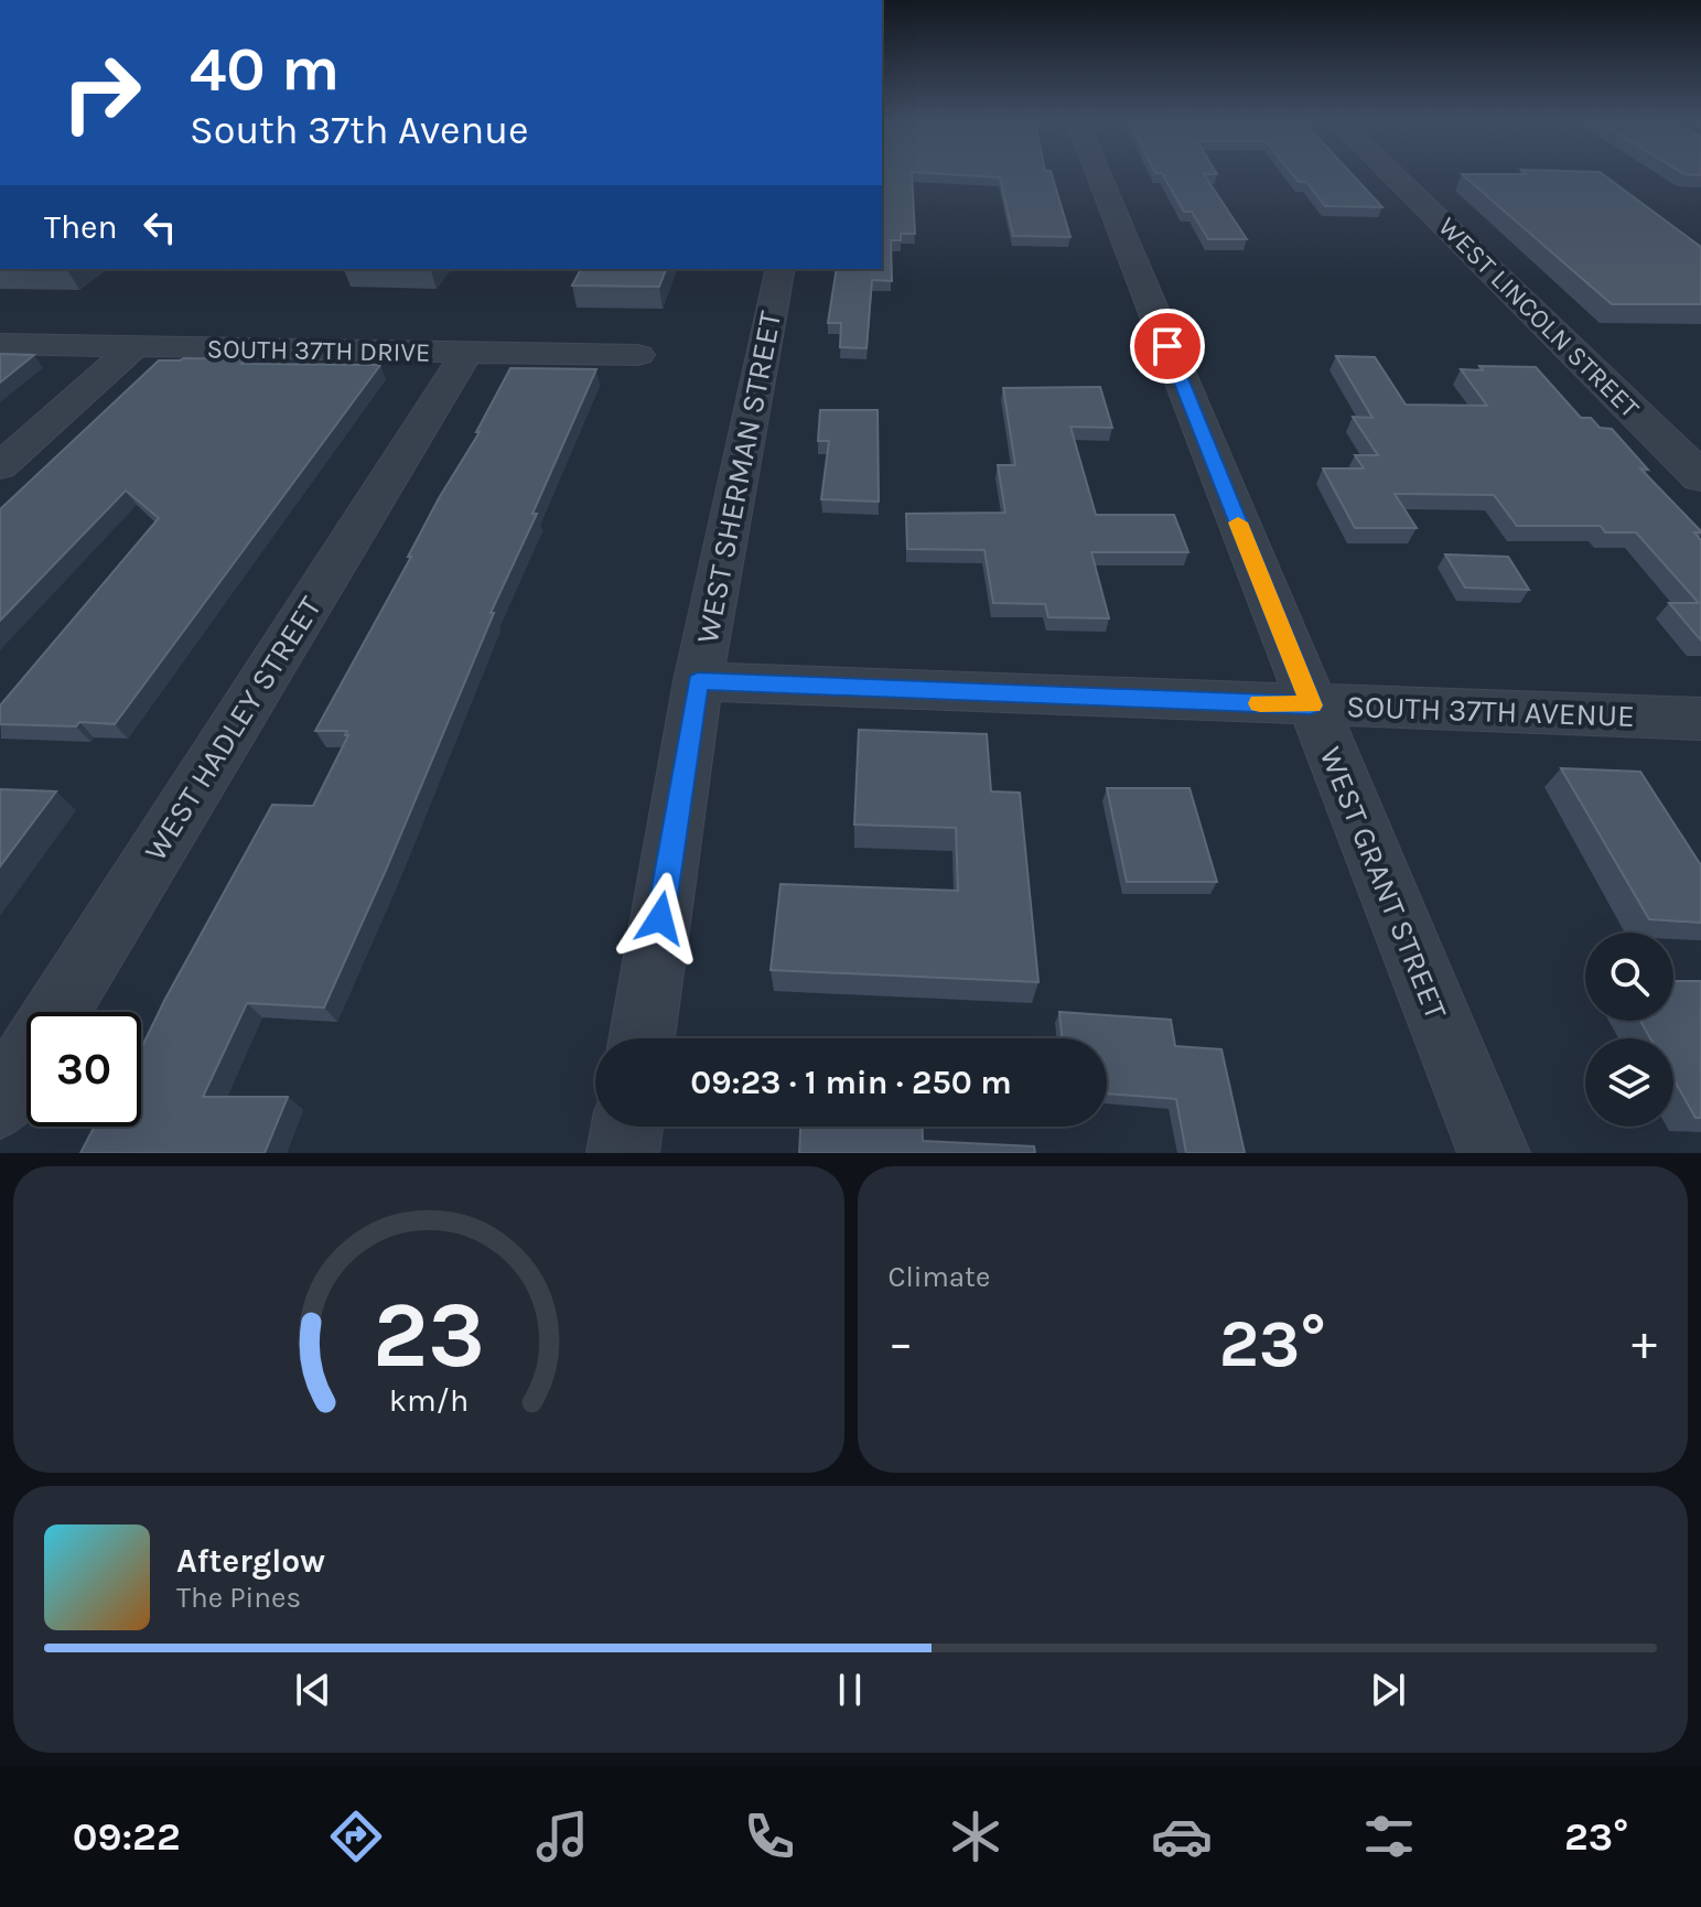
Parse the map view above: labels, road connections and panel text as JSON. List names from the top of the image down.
{
  "streets": {
    "street": [
      "WEST LINCOLN STREET",
      "SOUTH 37TH DRIVE",
      "WEST SHERMAN STREET",
      "SOUTH 37TH AVENUE",
      "WEST HADLEY STREET",
      "WEST GRANT STREET"
    ]
  },
  "crossings": [
    ["SOUTH 37TH DRIVE", "WEST HADLEY STREET"],
    ["WEST SHERMAN STREET", "SOUTH 37TH AVENUE"],
    ["SOUTH 37TH AVENUE", "WEST GRANT STREET"]
  ],
  "page": {
    "turn": ["40 m", "South 37th Avenue"],
    "then": "Then",
    "limit": "30",
    "trip": "09:23 · 1 min · 250 m",
    "tile": "Climate",
    "heat": ["−", "23°", "+"],
    "song": ["Afterglow", "The Pines"],
    "tabs": ["09:22", "23°"],
    "gauge": ["23", "km/h"]
  }
}
